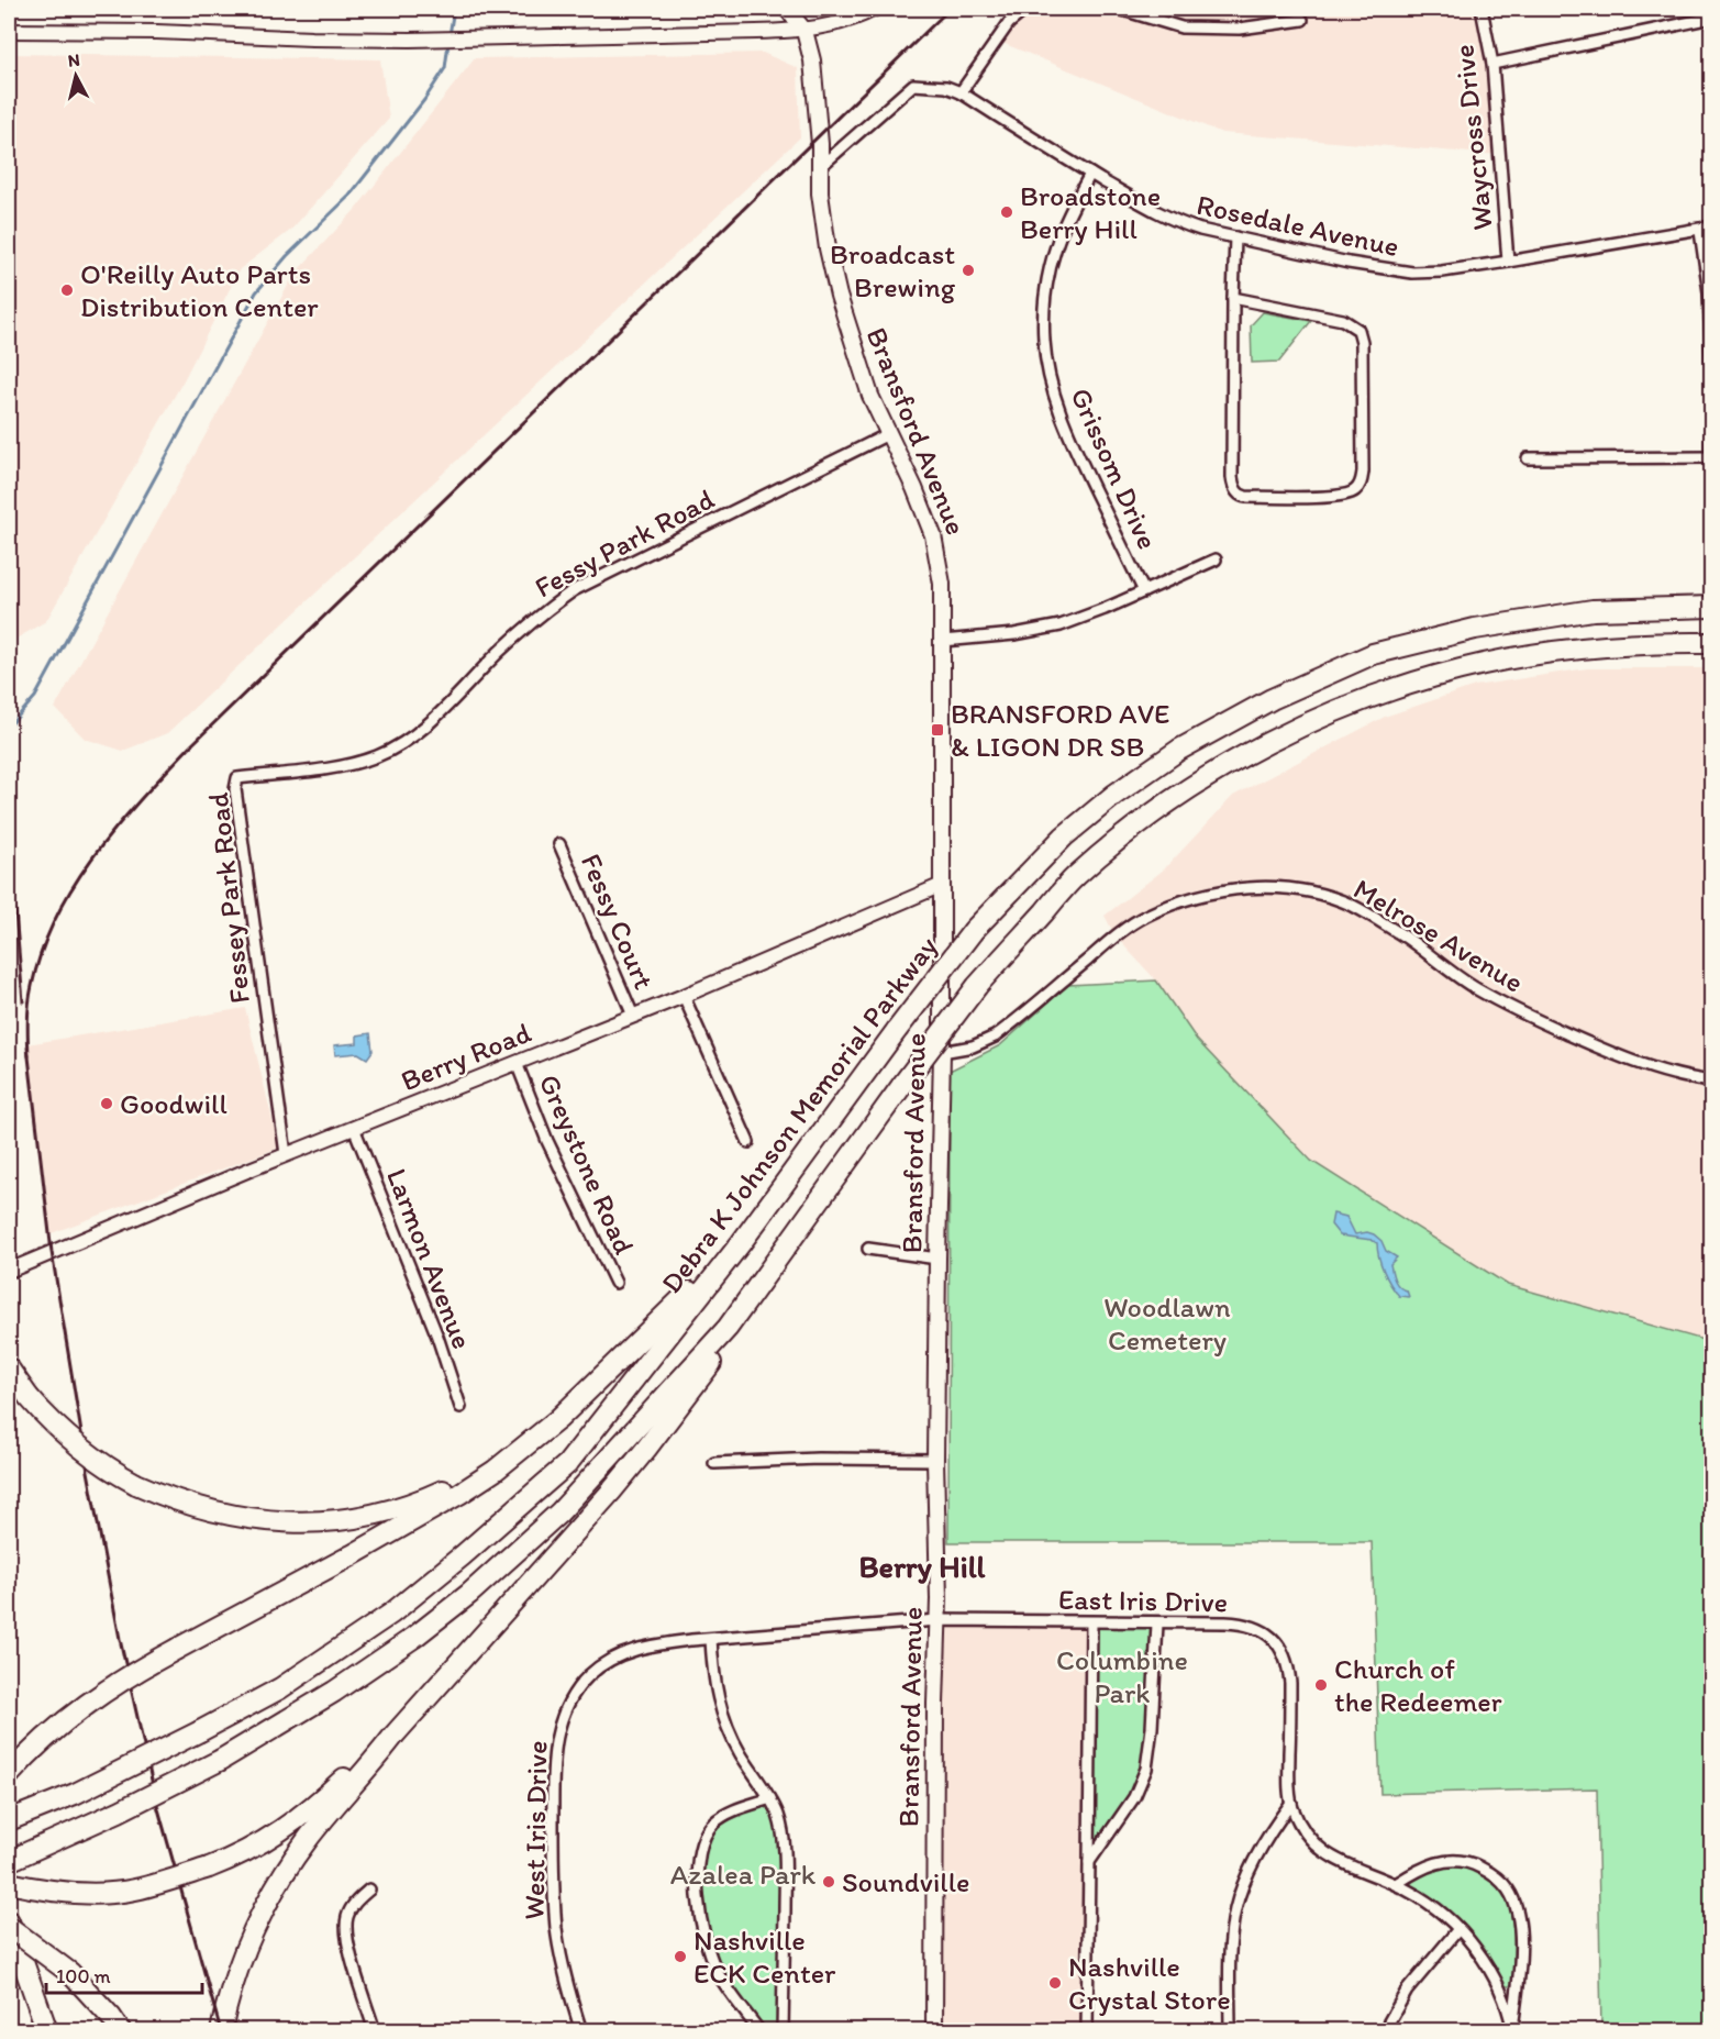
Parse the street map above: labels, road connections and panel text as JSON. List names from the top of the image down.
{
  "streets": {
    "highway": ["Debra K Johnson Memorial Parkway"],
    "main road": ["Bransford Avenue"],
    "street": [
      "Waycross Drive",
      "Rosedale Avenue",
      "Grissom Drive",
      "Fessy Park Road",
      "Fessey Park Road",
      "Fessy Court",
      "Melrose Avenue",
      "Berry Road",
      "Greystone Road",
      "Larmon Avenue",
      "East Iris Drive",
      "West Iris Drive"
    ]
  },
  "crossings": [
    ["Waycross Drive", "Rosedale Avenue"],
    ["Rosedale Avenue", "Bransford Avenue"],
    ["Rosedale Avenue", "Grissom Drive"],
    ["Bransford Avenue", "Fessy Park Road"],
    ["Bransford Avenue", "Melrose Avenue"],
    ["Bransford Avenue", "Berry Road"],
    ["Bransford Avenue", "East Iris Drive"],
    ["Bransford Avenue", "West Iris Drive"],
    ["Fessy Park Road", "Fessey Park Road"],
    ["Fessey Park Road", "Berry Road"],
    ["Fessy Court", "Berry Road"],
    ["Berry Road", "Greystone Road"],
    ["Berry Road", "Larmon Avenue"],
    ["East Iris Drive", "West Iris Drive"]
  ],
  "districts": ["Berry Hill"],
  "parks": ["Woodlawn Cemetery", "Columbine Park", "Azalea Park"],
  "places": {
    "other": [
      "Broadstone Berry Hill",
      "Broadcast Brewing",
      "O'Reilly Auto Parts Distribution Center",
      "Goodwill",
      "Church of the Redeemer",
      "Soundville",
      "Nashville ECK Center",
      "Nashville Crystal Store"
    ],
    "transit": ["BRANSFORD AVE & LIGON DR SB"]
  },
  "scale_bar": "100 m",
  "north": "top"
}
